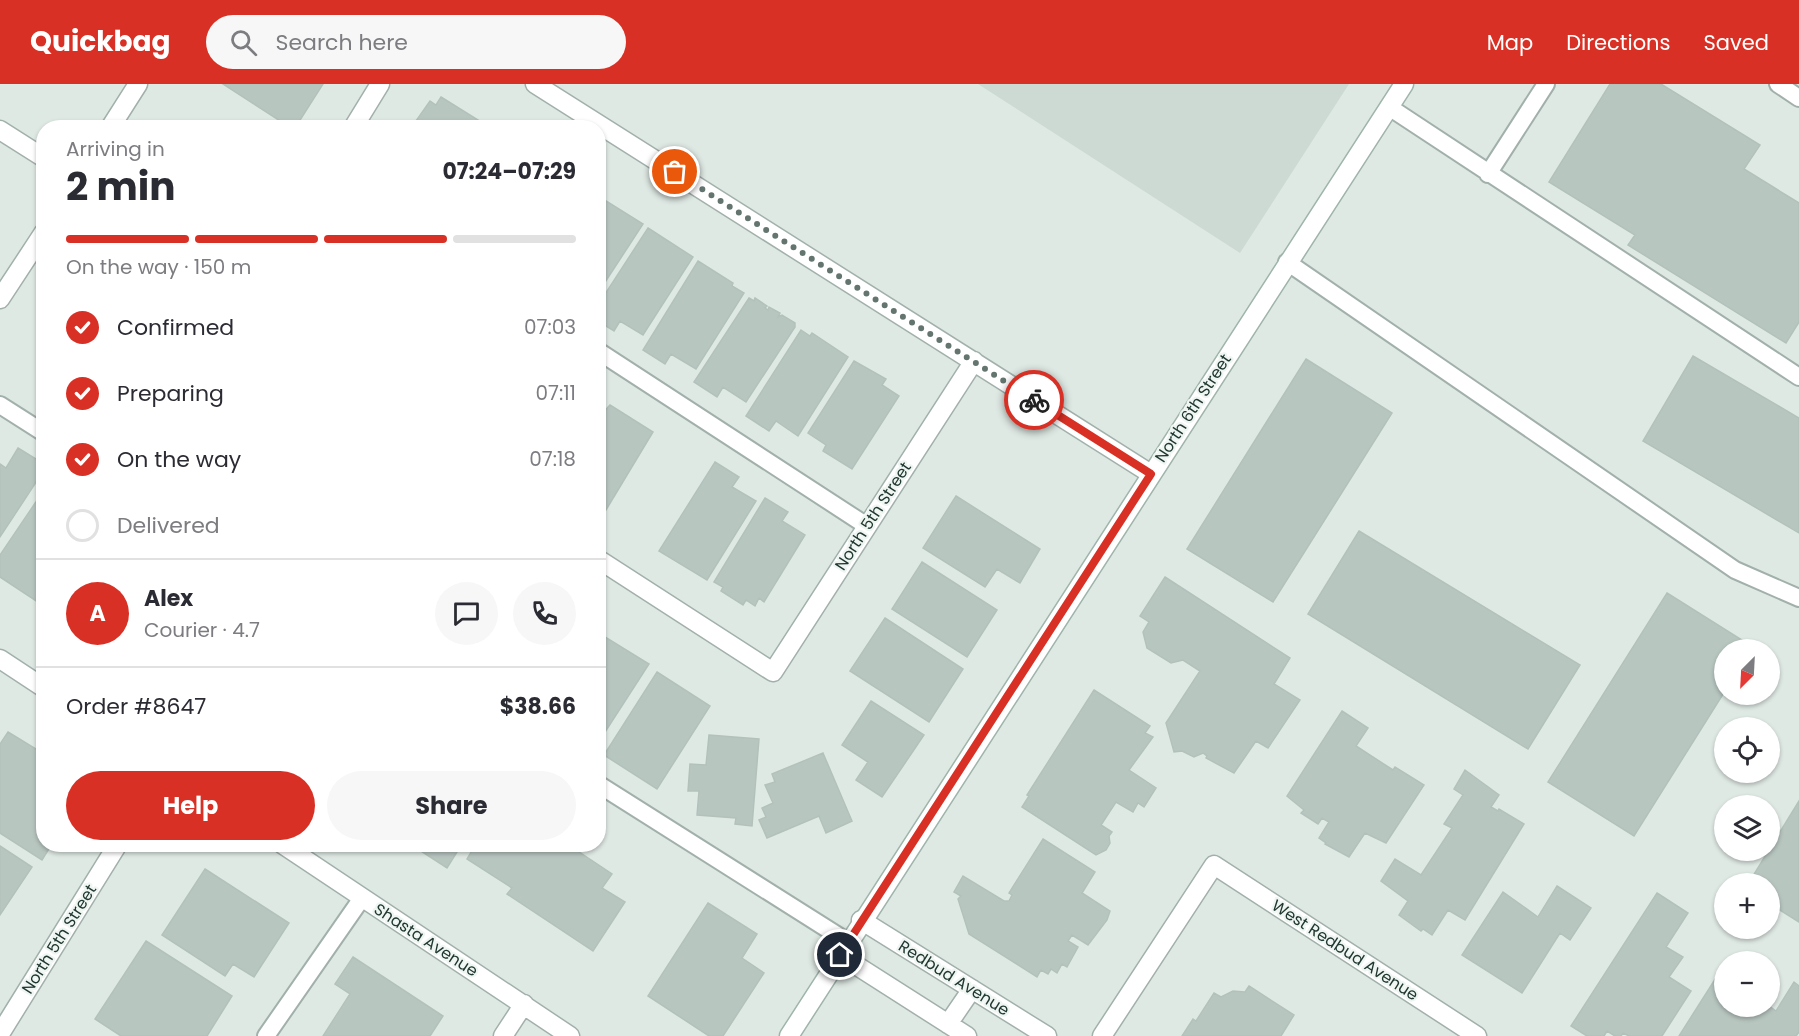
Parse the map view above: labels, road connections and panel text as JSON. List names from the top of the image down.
{
  "streets": {
    "street": [
      "North 6th Street",
      "North 5th Street",
      "Shasta Avenue",
      "West Redbud Avenue",
      "Redbud Avenue"
    ]
  },
  "crossings": [
    ["North 6th Street", "Redbud Avenue"]
  ],
  "north": "bottom left",
  "page": {
    "header": "Quickbag",
    "search": "Search here",
    "nav": ["Map", "Directions", "Saved"],
    "heading": ["2 min", "Arriving in", "07:24–07:29"],
    "panel": [
      "Alex",
      "Courier · 4.7",
      "Order #8647",
      "$38.66"
    ],
    "bar": "On the way · 150 m",
    "list": [
      ["Confirmed", "07:03"],
      ["Preparing", "07:11"],
      ["On the way", "07:18"],
      "Delivered"
    ],
    "round": "A",
    "map_buttons": ["+", "−"],
    "buttons": ["Help", "Share"]
  }
}
